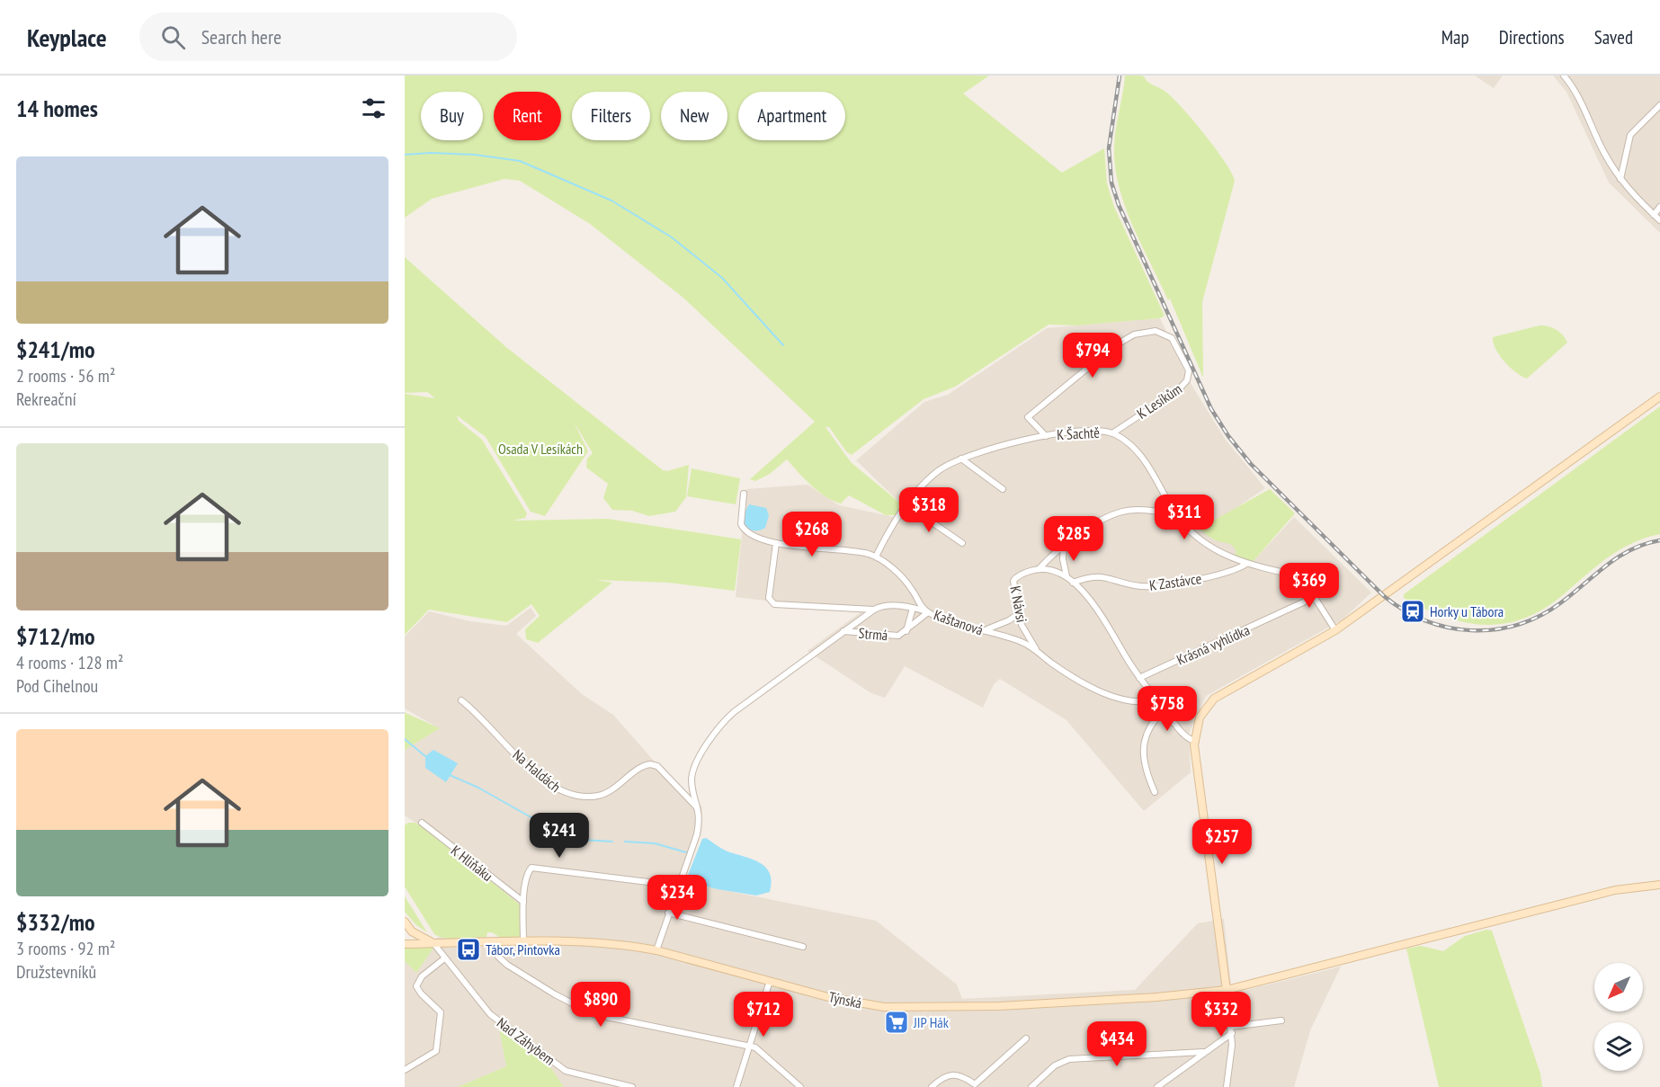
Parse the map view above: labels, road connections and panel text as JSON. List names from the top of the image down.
{
  "streets": {
    "main road": ["Týnská"],
    "street": [
      "K Lesíkům",
      "K Šachtě",
      "K Zastávce",
      "K Návsi",
      "Kaštanová",
      "Strmá",
      "Krásná vyhlídka",
      "Na Haldách",
      "K Hliňáku",
      "Nad Záhybem"
    ]
  },
  "crossings": [
    ["K Lesíkům", "K Šachtě"],
    ["K Šachtě", "K Zastávce"],
    ["K Šachtě", "K Návsi"],
    ["K Šachtě", "Kaštanová"],
    ["K Šachtě", "Krásná vyhlídka"],
    ["K Zastávce", "K Návsi"],
    ["K Návsi", "Kaštanová"],
    ["K Návsi", "Krásná vyhlídka"],
    ["Kaštanová", "Strmá"],
    ["Týnská", "Nad Záhybem"]
  ],
  "parks": ["Osada V Lesíkách"],
  "places": {
    "station": ["Horky u Tábora"],
    "bus stop": ["Tábor, Pintovka"],
    "supermarket": ["JIP Hák"]
  },
  "north": "bottom left",
  "page": {
    "header": "Keyplace",
    "search": "Search here",
    "nav": ["Map", "Directions", "Saved"],
    "heading": "14 homes",
    "chip": [
      "Buy",
      "Rent",
      "Filters",
      "New",
      "Apartment"
    ],
    "list": [
      {
        "name": "$241/mo",
        "note": "2 rooms · 56 m² · Rekreační"
      },
      {
        "name": "$712/mo",
        "note": "4 rooms · 128 m² · Pod Cihelnou"
      },
      {
        "name": "$332/mo",
        "note": "3 rooms · 92 m² · Družstevníků"
      }
    ],
    "price": [
      "$794",
      "$318",
      "$311",
      "$268",
      "$285",
      "$369",
      "$758",
      "$241",
      "$257",
      "$234",
      "$890",
      "$712",
      "$332",
      "$434"
    ]
  }
}
